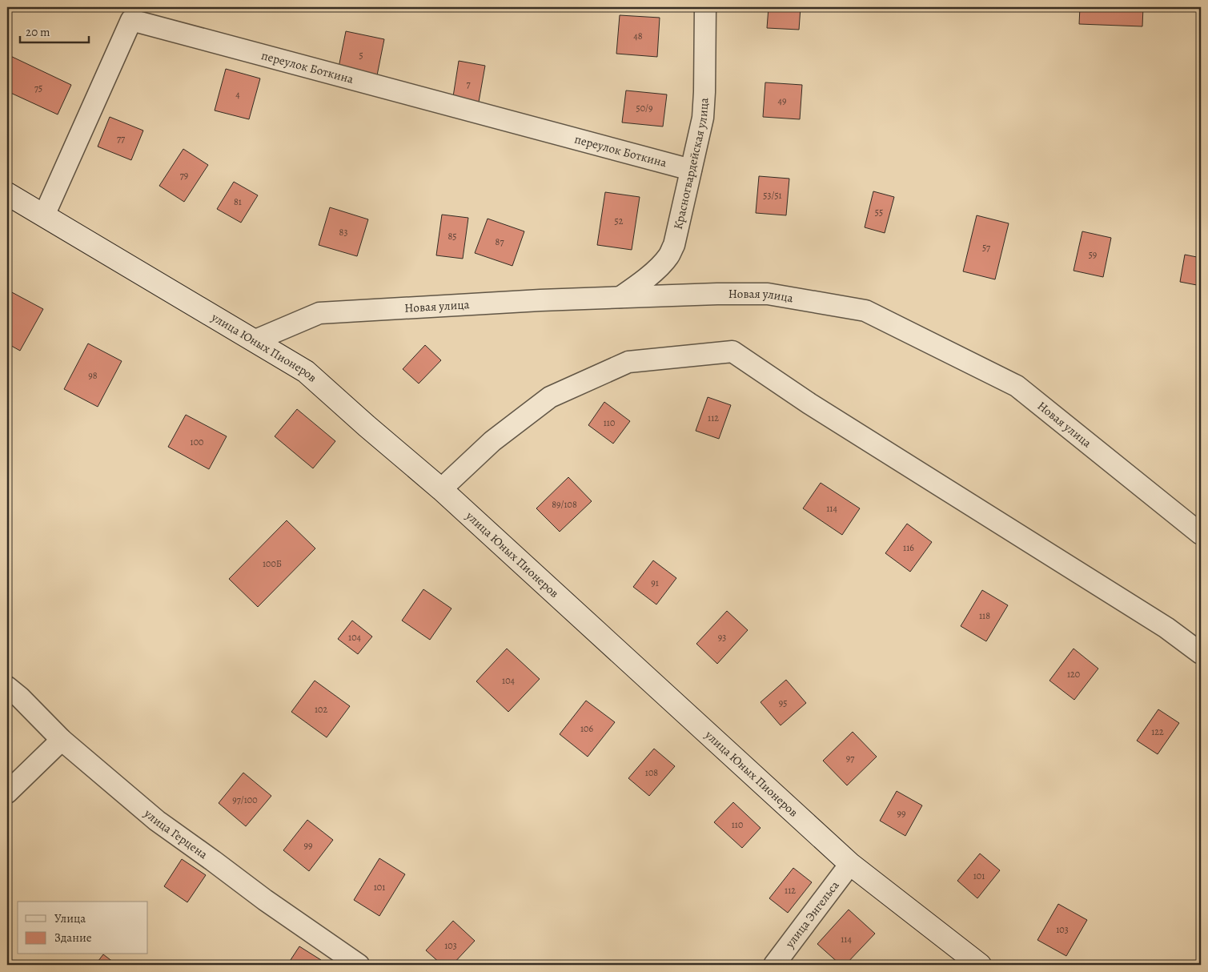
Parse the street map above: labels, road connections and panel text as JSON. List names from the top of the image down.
{
  "streets": {
    "main road": ["улица Юных Пионеров"],
    "street": [
      "переулок Боткина",
      "Красногвардейская улица",
      "Новая улица",
      "улица Герцена",
      "улица Энгельса"
    ]
  },
  "crossings": [
    ["переулок Боткина", "Красногвардейская улица"],
    ["переулок Боткина", "улица Юных Пионеров"],
    ["Красногвардейская улица", "Новая улица"],
    ["Новая улица", "улица Юных Пионеров"],
    ["улица Юных Пионеров", "улица Энгельса"]
  ],
  "house_numbers": [
    "48",
    "5",
    "7",
    "75",
    "4",
    "49",
    "50/9",
    "77",
    "79",
    "53/51",
    "81",
    "55",
    "52",
    "83",
    "85",
    "87",
    "57",
    "59",
    "98",
    "112",
    "110",
    "100",
    "89/108",
    "114",
    "116",
    "100Б",
    "91",
    "118",
    "104",
    "93",
    "120",
    "104",
    "95",
    "102",
    "106",
    "122",
    "97",
    "108",
    "97/100",
    "99",
    "110",
    "99",
    "101",
    "101",
    "112",
    "103",
    "114",
    "103"
  ],
  "legend": ["Улица", "Здание"],
  "scale_bar": "20 m"
}
